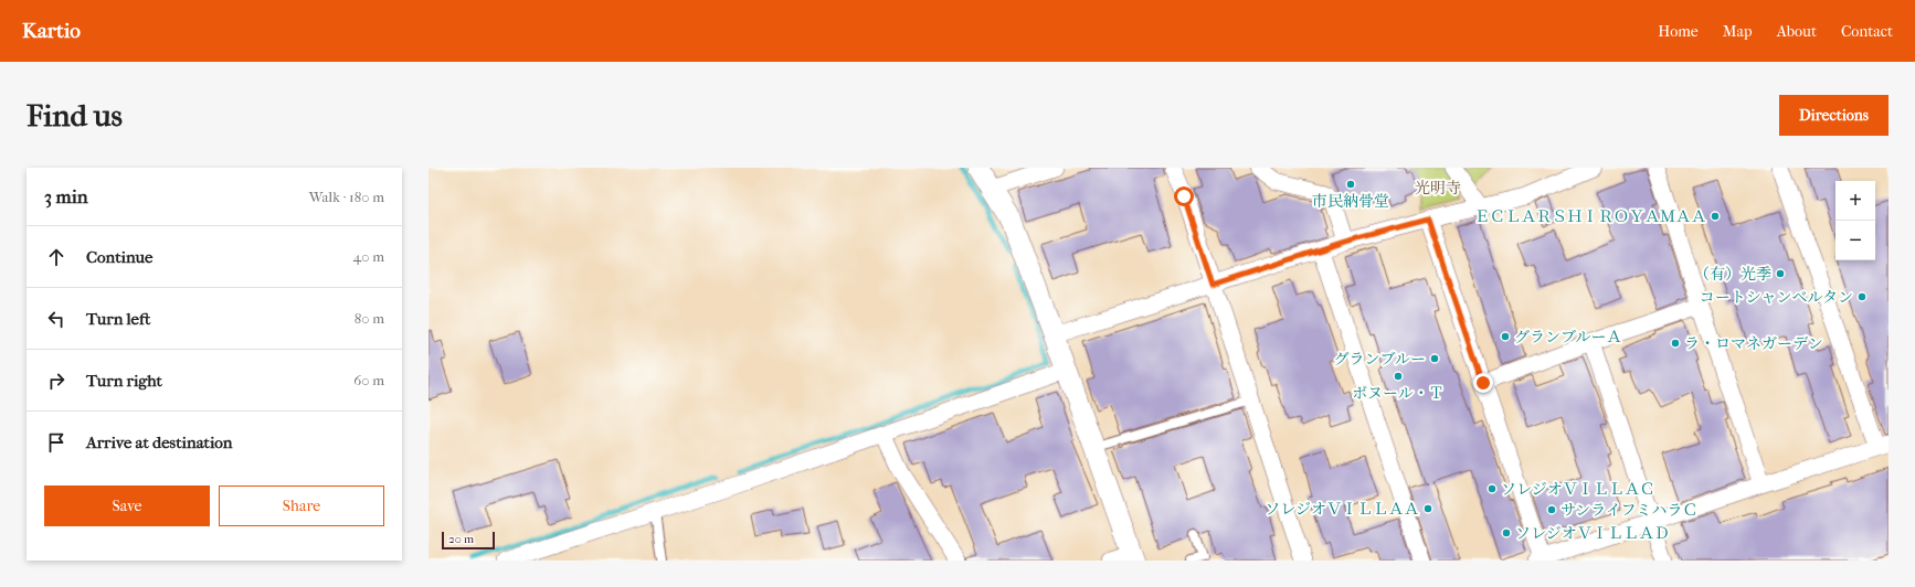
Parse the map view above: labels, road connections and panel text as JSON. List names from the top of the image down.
{
  "parks": ["光明寺"],
  "places": [
    "市民納骨堂",
    "ＥＣＬＡＲＳＨＩＲＯＹＡＭＡＡ",
    "（有）光季",
    "コートシャンベルタン",
    "グランブルーＡ",
    "ラ・ロマネガーデン",
    "グランブルー",
    "ボヌール・Ｔ",
    "ソレジオＶＩＬＬＡＣ",
    "ソレジオＶＩＬＬＡＡ",
    "サンライフミハラＣ",
    "ソレジオＶＩＬＬＡＤ"
  ],
  "scale_bar": "20 m",
  "page": {
    "header": "Kartio",
    "nav": [
      "Home",
      "Map",
      "About",
      "Contact"
    ],
    "buttons": [
      "Directions",
      ["Save", "Share"]
    ],
    "title": "Find us",
    "heading": ["3 min", "Walk · 180 m"],
    "map_buttons": ["+", "−"],
    "list": [
      ["Continue", "40 m"],
      ["Turn left", "80 m"],
      ["Turn right", "60 m"],
      "Arrive at destination"
    ],
    "scale": "20 m"
  }
}
